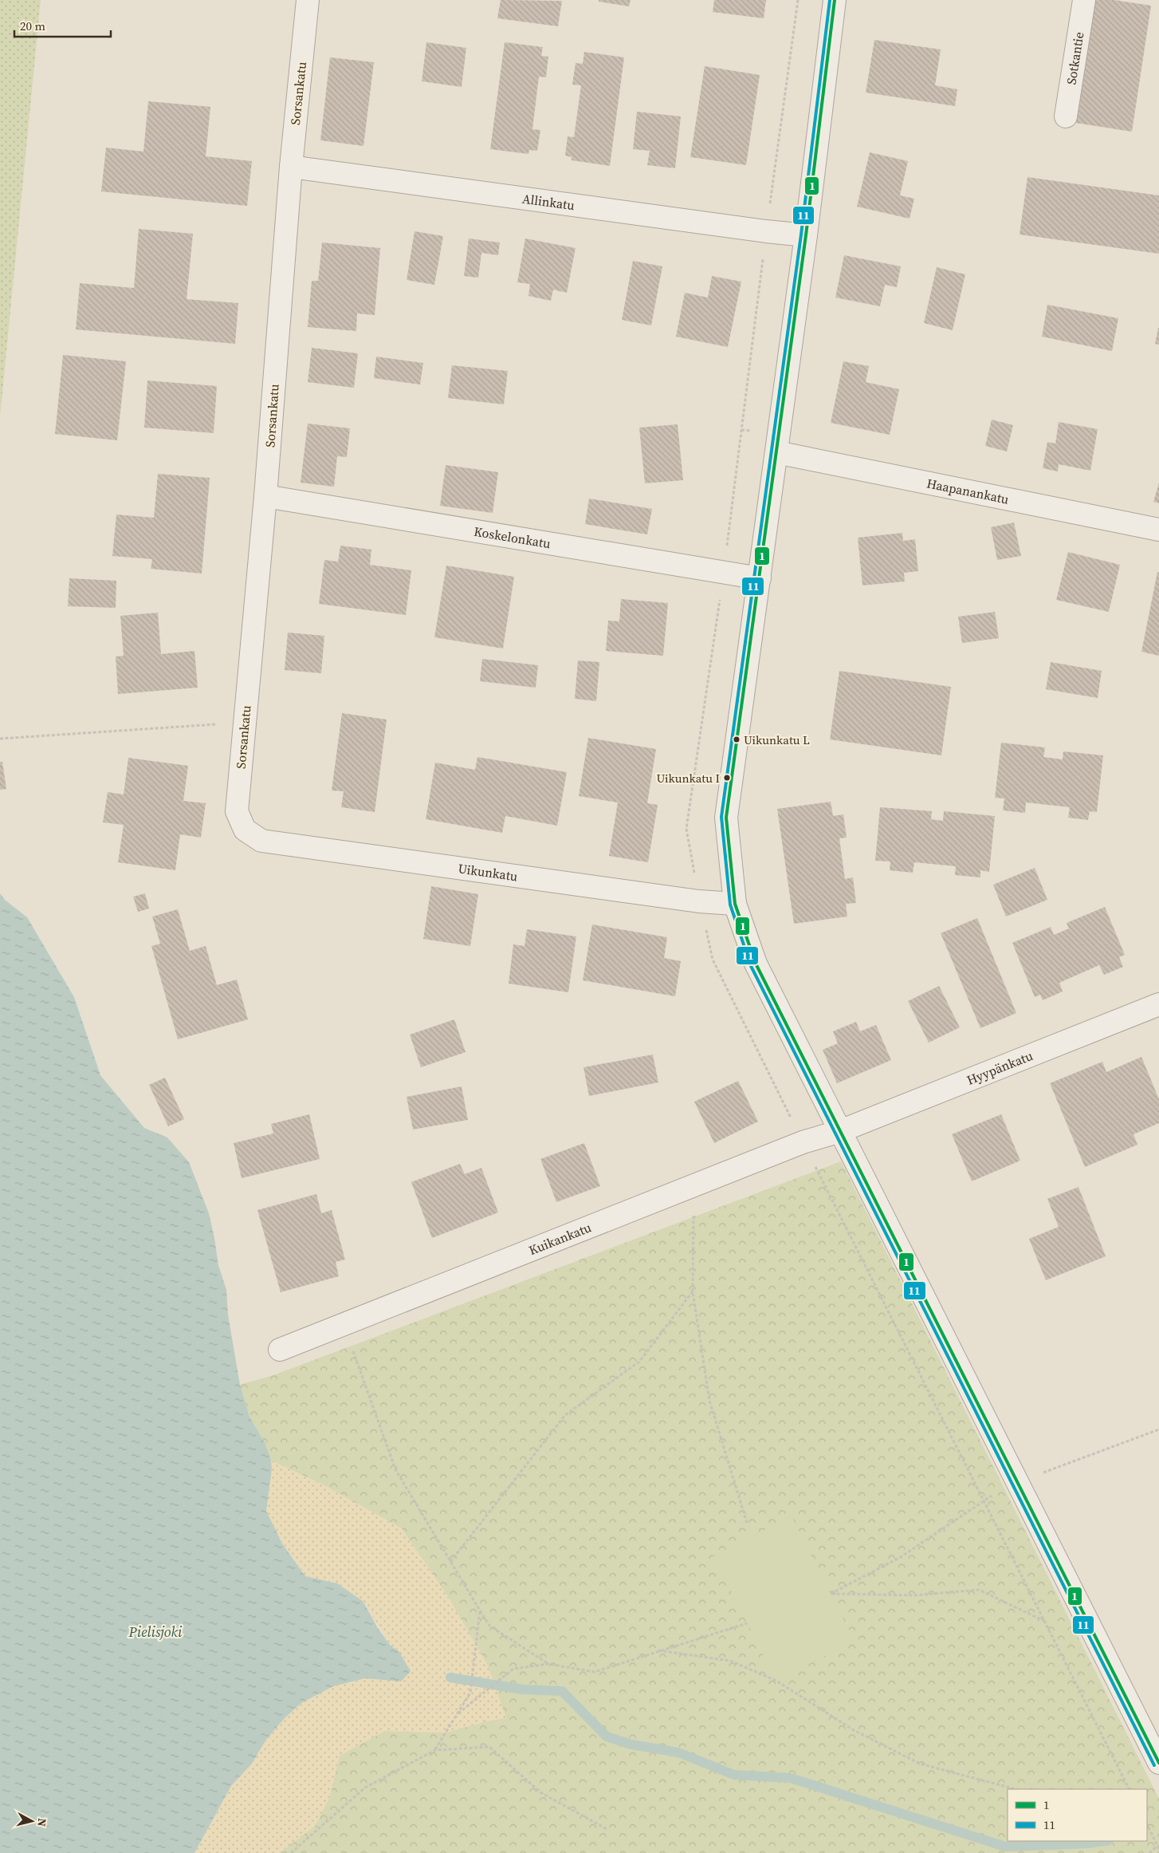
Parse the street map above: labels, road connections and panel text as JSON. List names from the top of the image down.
{
  "streets": {
    "street": [
      "Sotkantie",
      "Sorsankatu",
      "Allinkatu",
      "Haapanankatu",
      "Koskelonkatu",
      "Uikunkatu",
      "Hyypänkatu",
      "Kuikankatu"
    ]
  },
  "crossings": [
    ["Sorsankatu", "Allinkatu"],
    ["Sorsankatu", "Koskelonkatu"],
    ["Sorsankatu", "Uikunkatu"],
    ["Hyypänkatu", "Kuikankatu"]
  ],
  "water": ["Pielisjoki"],
  "places": ["Uikunkatu L", "Uikunkatu I"],
  "lines": ["transit line 1", "transit line 11"],
  "legend": ["1", "11"],
  "scale_bar": "20 m",
  "north": "right"
}
